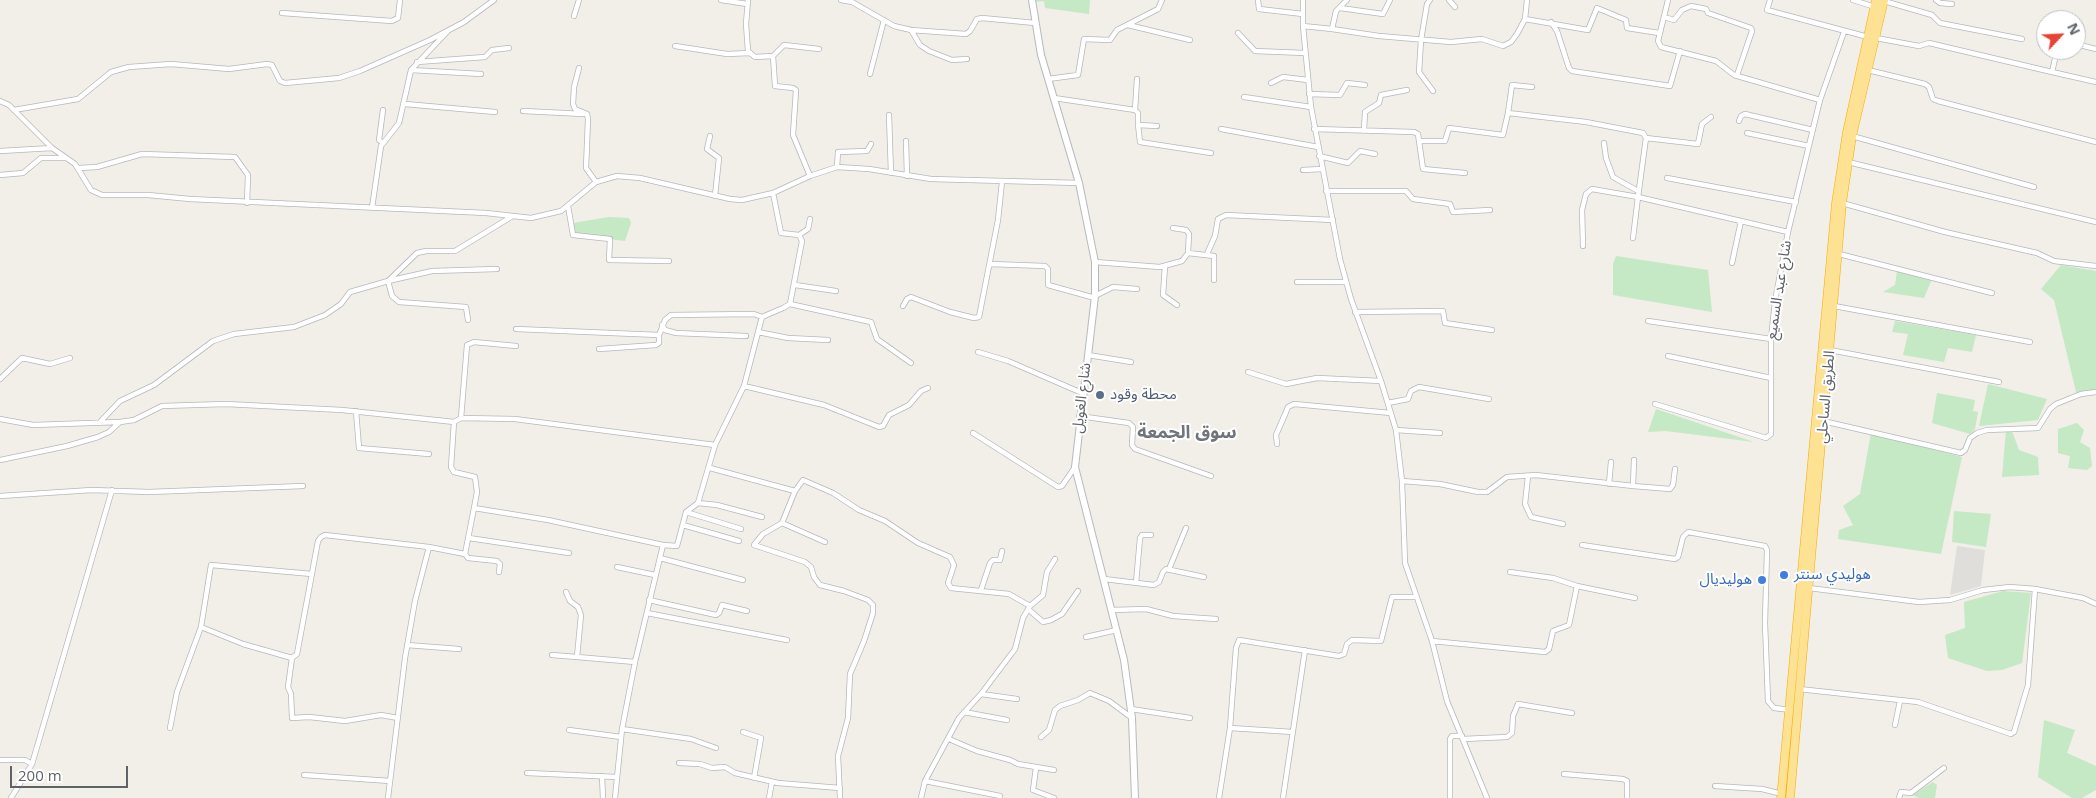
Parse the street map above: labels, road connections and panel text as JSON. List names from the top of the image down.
{
  "streets": {
    "highway": ["الطريق الساحلي"],
    "street": ["شارع عبد السميع", "شارع الغويل"]
  },
  "districts": ["سوق الجمعة"],
  "places": ["محطة وقود", "هوليدي سنتر", "هوليديال"],
  "scale_bar": "200 m",
  "north": "top right"
}
